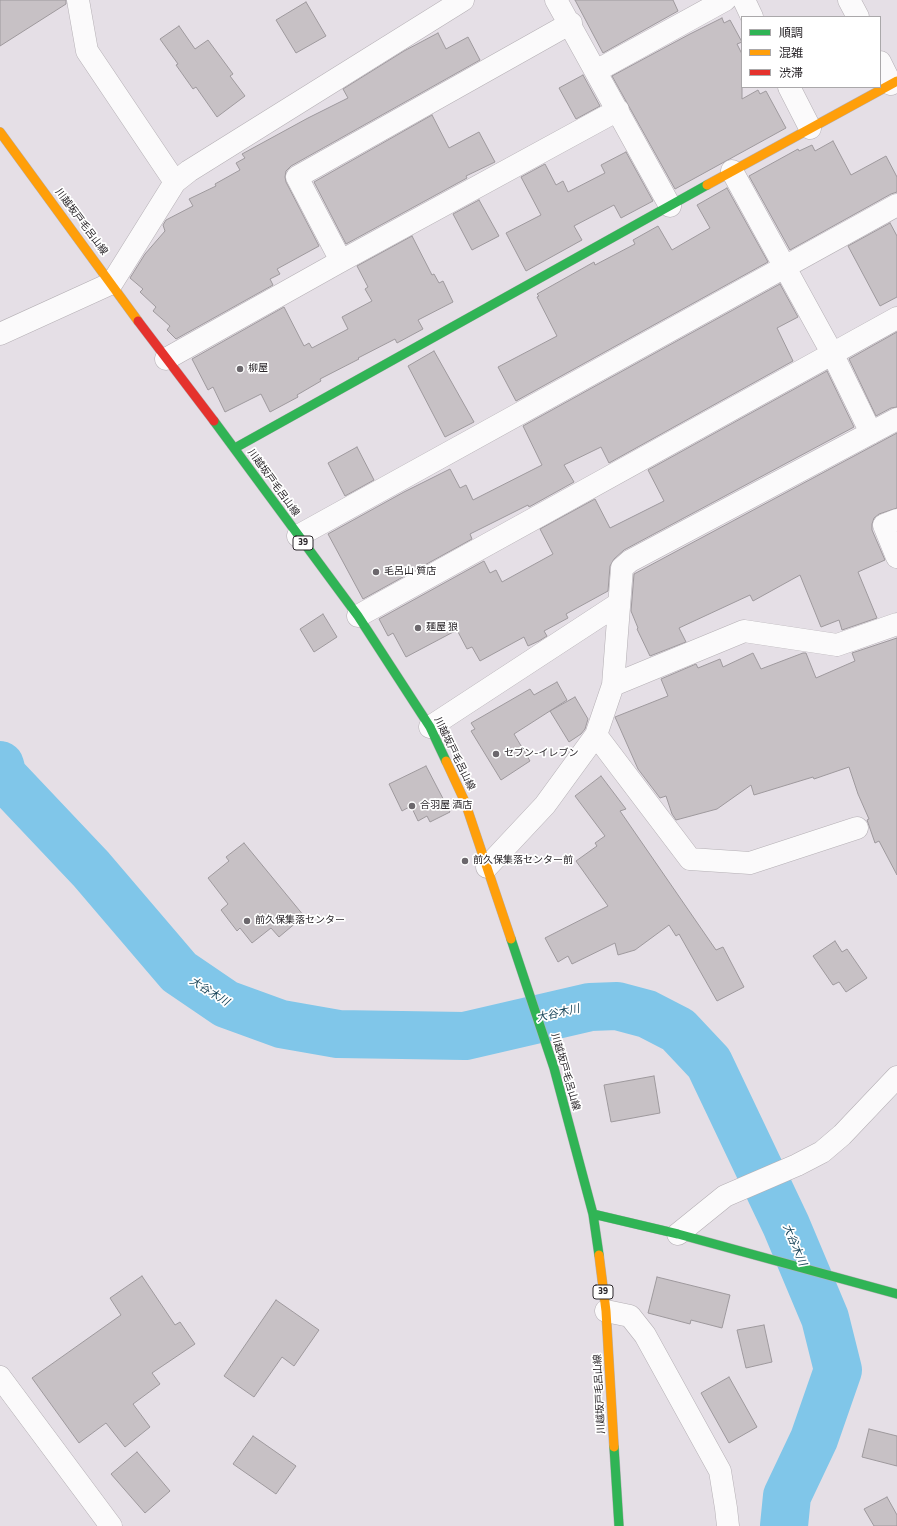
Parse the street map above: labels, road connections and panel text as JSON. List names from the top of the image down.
{
  "streets": {
    "main road": ["川越坂戸毛呂山線", "39"]
  },
  "water": ["大谷木川"],
  "places": [
    "柳屋",
    "毛呂山 質店",
    "麺屋 狼",
    "セブン-イレブン",
    "合羽屋 酒店",
    "前久保集落センター前",
    "前久保集落センター"
  ],
  "legend": ["順調", "混雑", "渋滞"]
}
